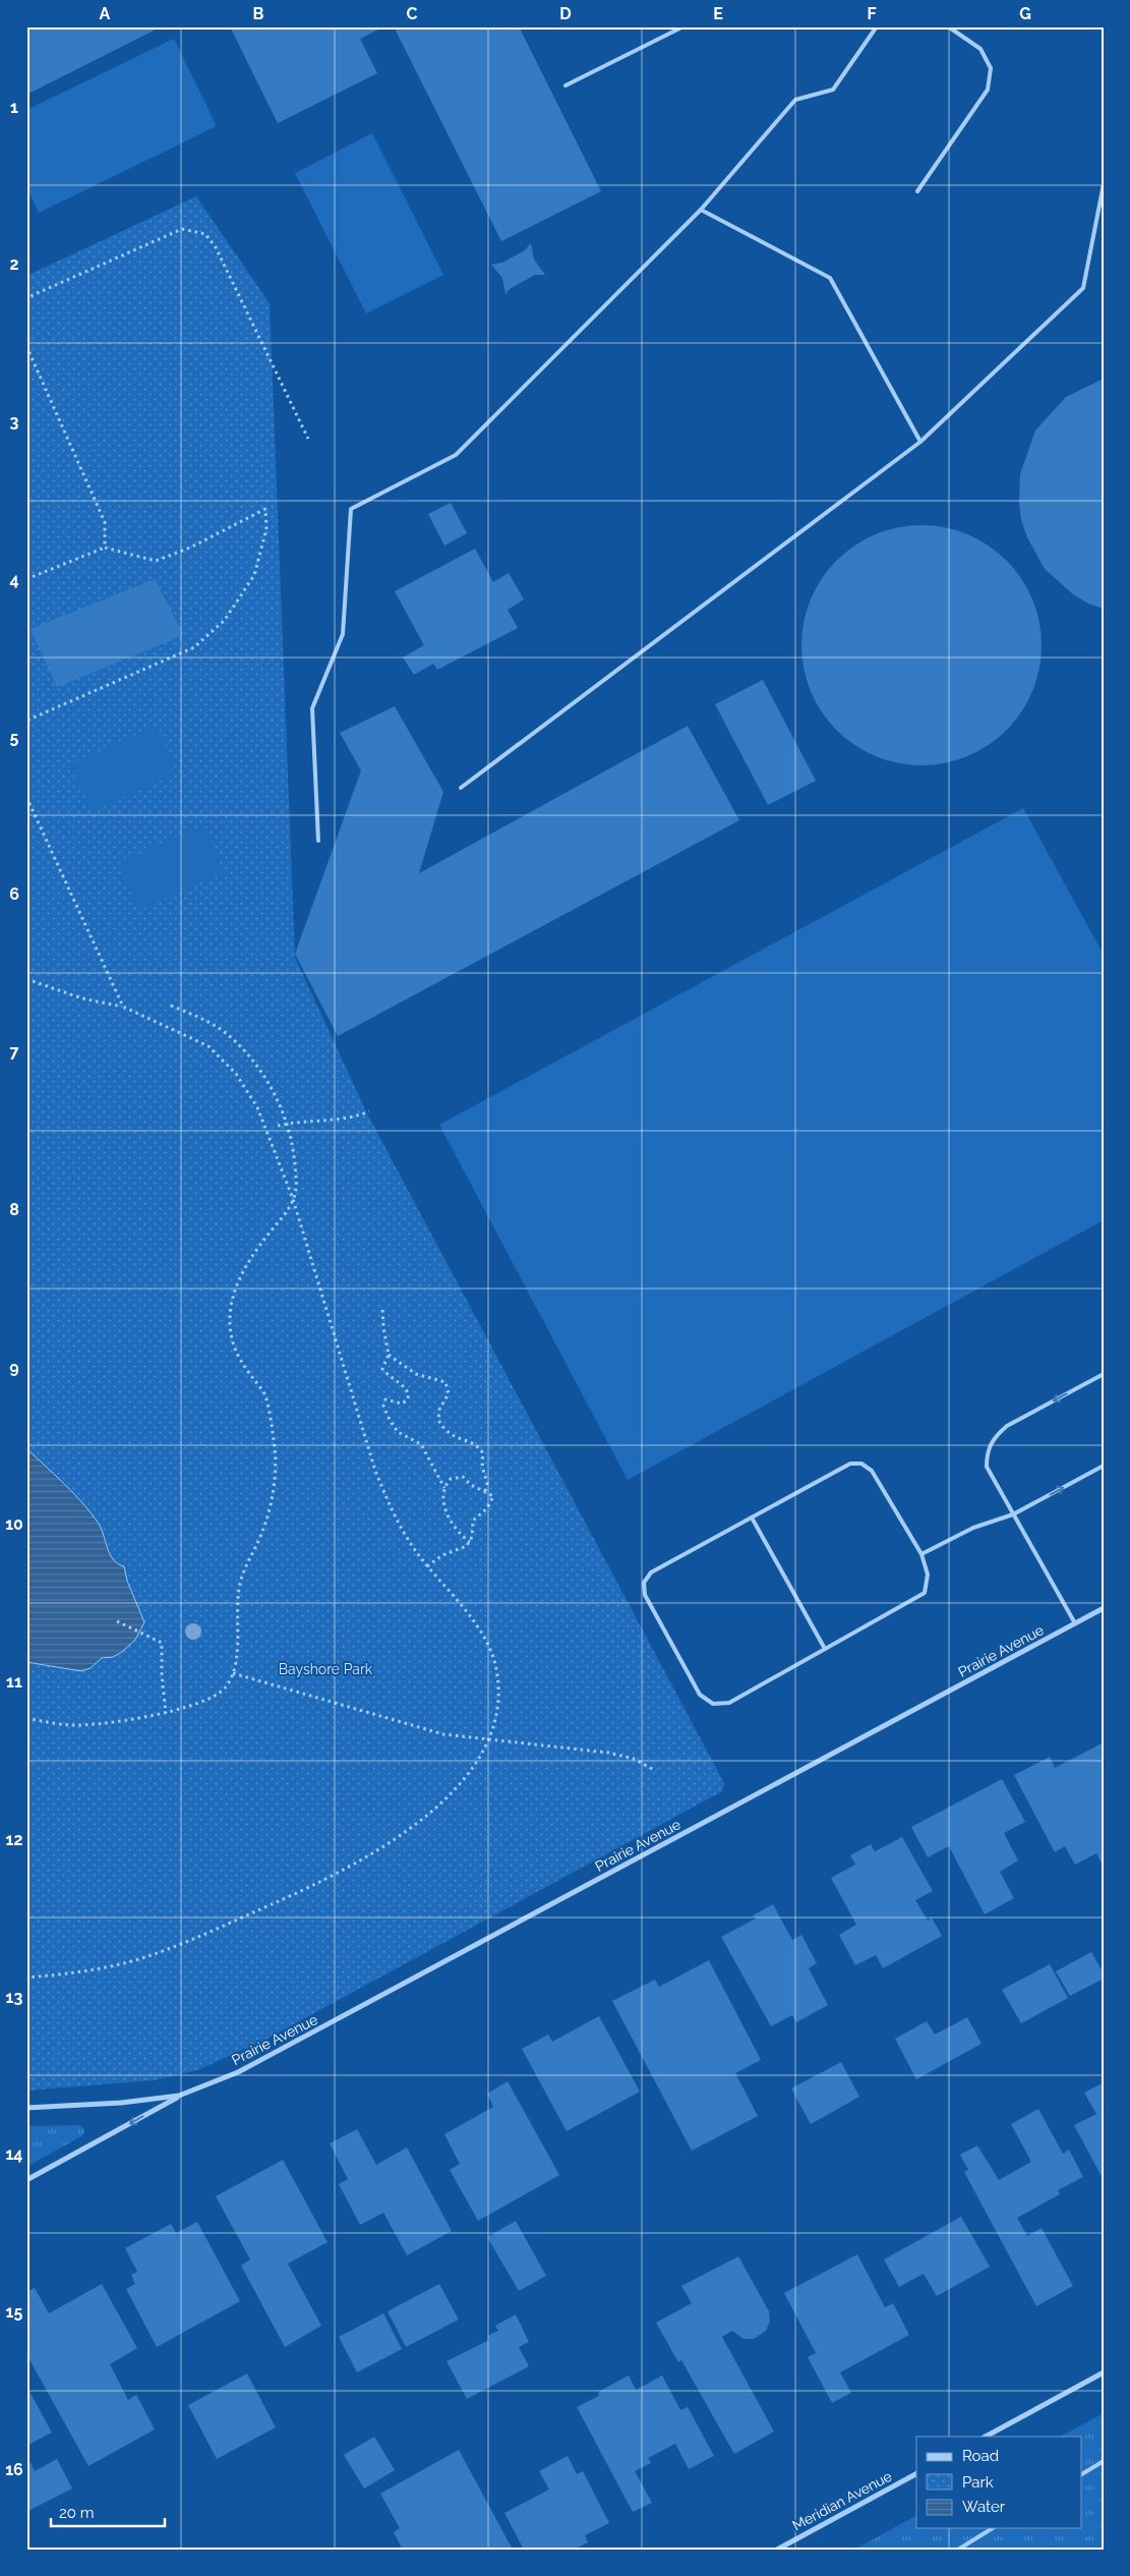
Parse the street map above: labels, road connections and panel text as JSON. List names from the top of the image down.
{
  "streets": {
    "street": ["Prairie Avenue", "Meridian Avenue"]
  },
  "parks": ["Bayshore Park"],
  "legend": ["Road", "Park", "Water"],
  "scale_bar": "20 m",
  "grid": {
    "columns": [
      "A",
      "B",
      "C",
      "D",
      "E",
      "F",
      "G"
    ],
    "rows": [
      "1",
      "2",
      "3",
      "4",
      "5",
      "6",
      "7",
      "8",
      "9",
      "10",
      "11",
      "12",
      "13",
      "14",
      "15",
      "16"
    ]
  }
}
